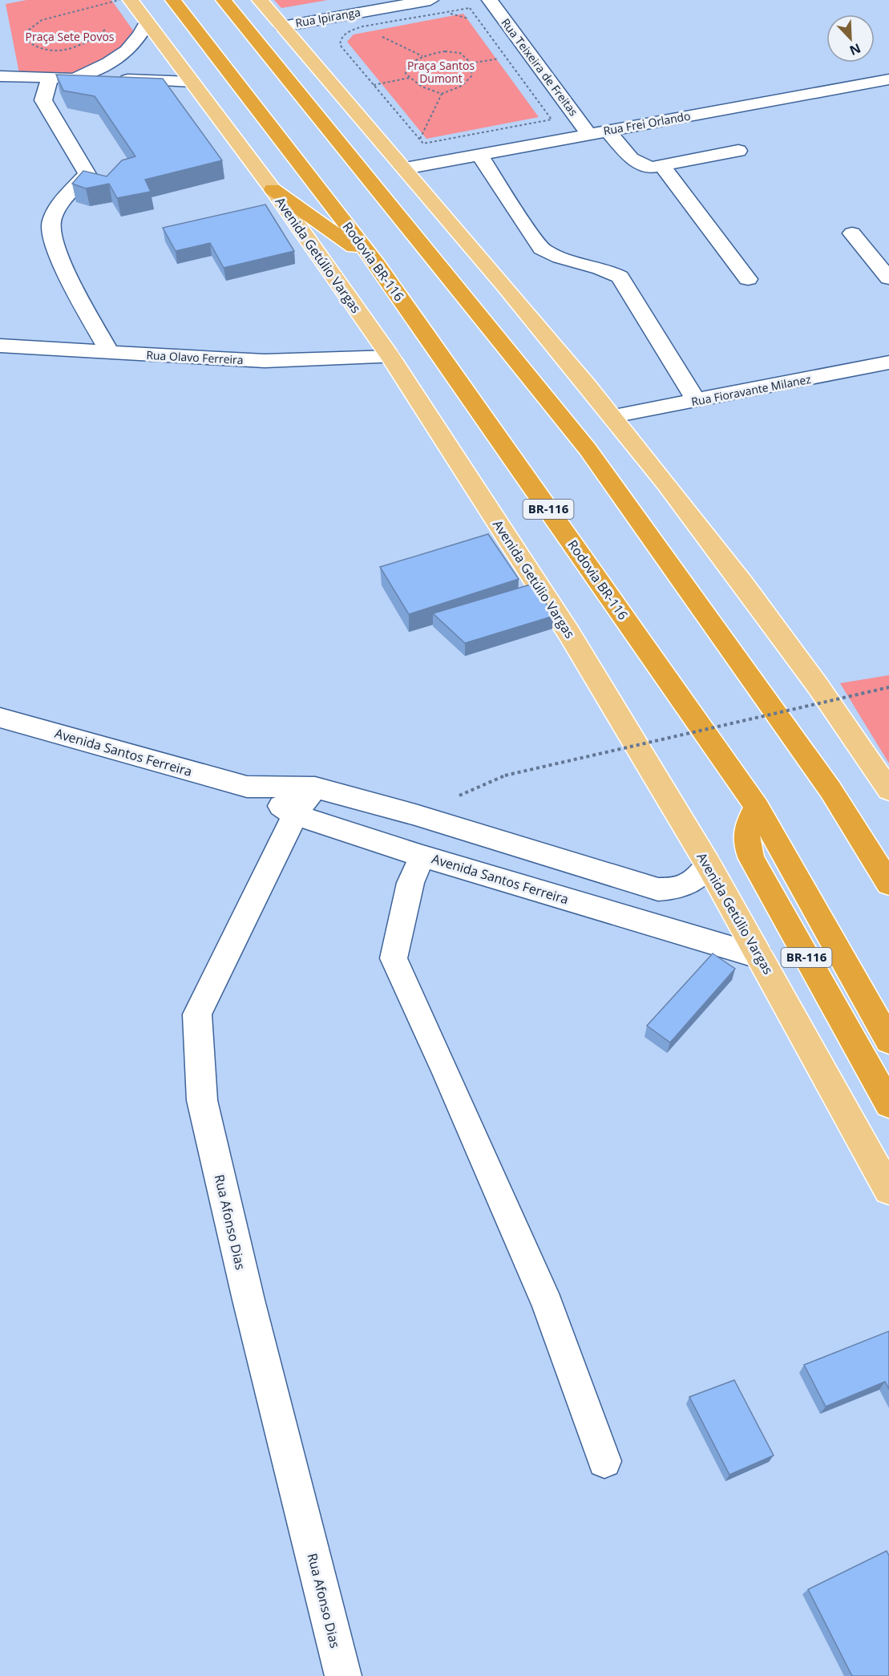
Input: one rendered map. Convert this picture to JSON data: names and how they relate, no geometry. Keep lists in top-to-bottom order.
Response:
{
  "streets": {
    "highway": ["Rodovia BR-116", "BR-116"],
    "main road": ["Avenida Getúlio Vargas"],
    "street": [
      "Rua Ipiranga",
      "Rua Teixeira de Freitas",
      "Rua Frei Orlando",
      "Rua Olavo Ferreira",
      "Rua Fioravante Milanez",
      "Avenida Santos Ferreira",
      "Rua Afonso Dias"
    ]
  },
  "crossings": [
    ["Rua Teixeira de Freitas", "Rua Frei Orlando"],
    ["Avenida Getúlio Vargas", "Rua Olavo Ferreira"],
    ["Avenida Getúlio Vargas", "Avenida Santos Ferreira"],
    ["Rodovia BR-116", "BR-116"],
    ["Avenida Santos Ferreira", "Rua Afonso Dias"]
  ],
  "parks": ["Praça Sete Povos", "Praça Santos Dumont"],
  "north": "bottom right"
}
